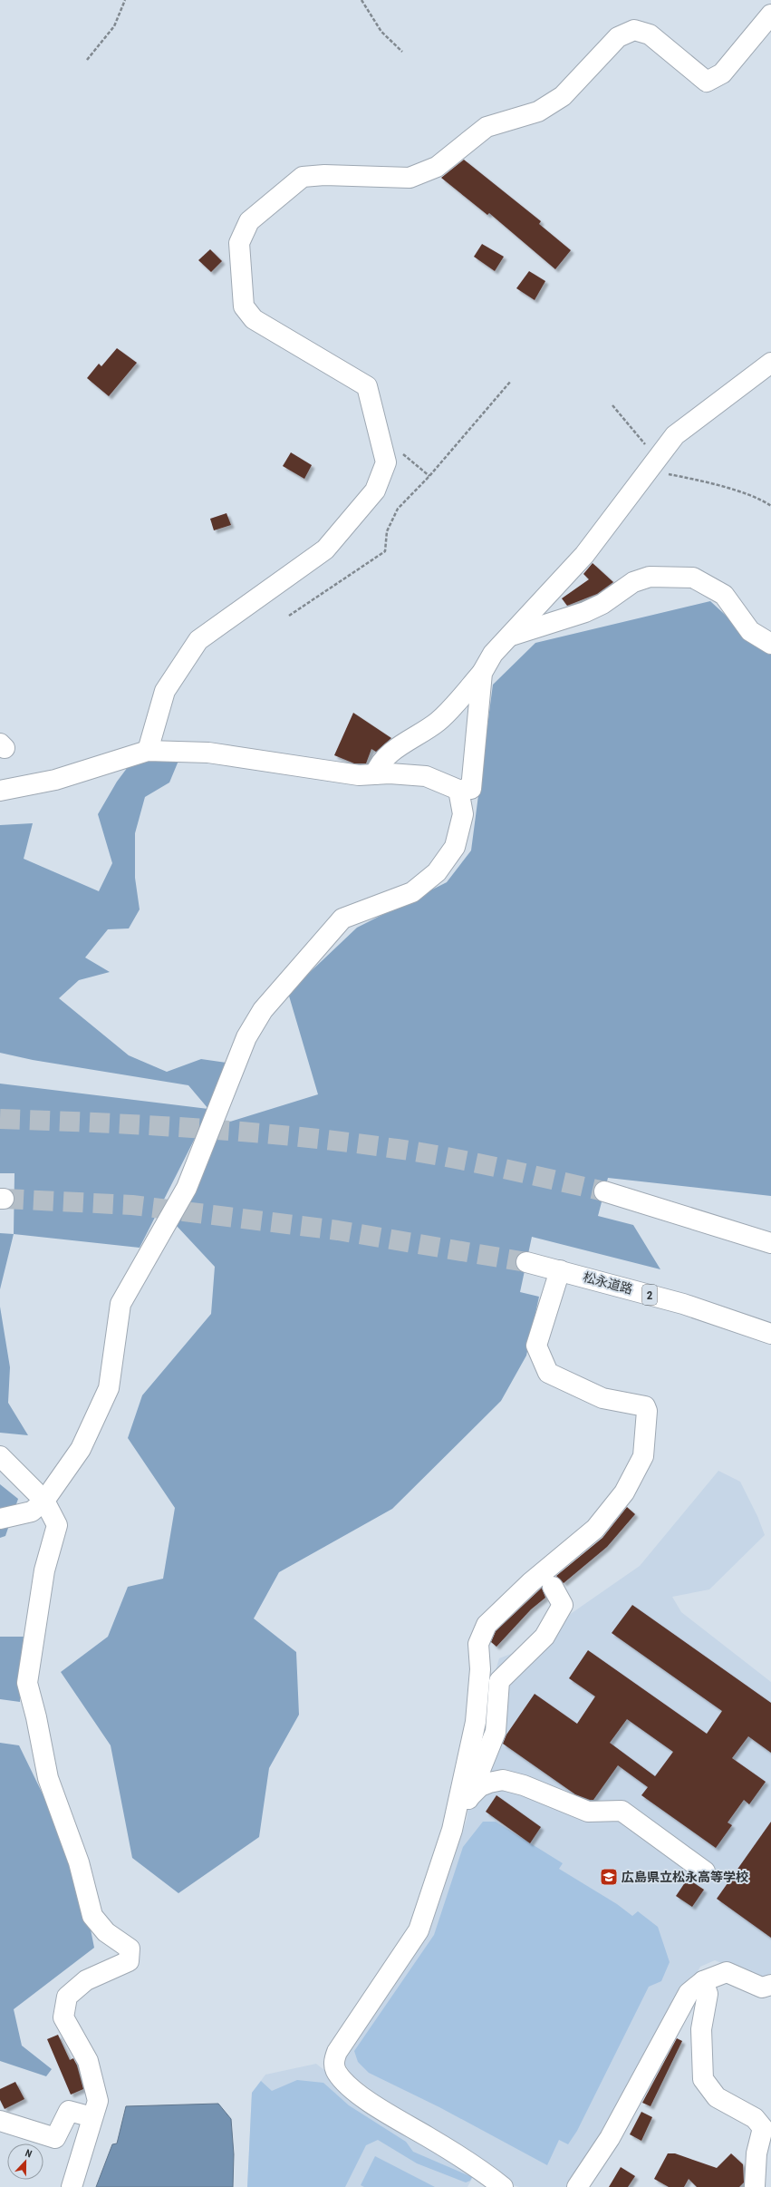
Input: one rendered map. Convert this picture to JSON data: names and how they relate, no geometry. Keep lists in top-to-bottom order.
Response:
{
  "streets": {
    "main road": ["松永道路", "2"]
  },
  "places": {
    "school or university": ["広島県立松永高等学校"]
  },
  "north": "top"
}
